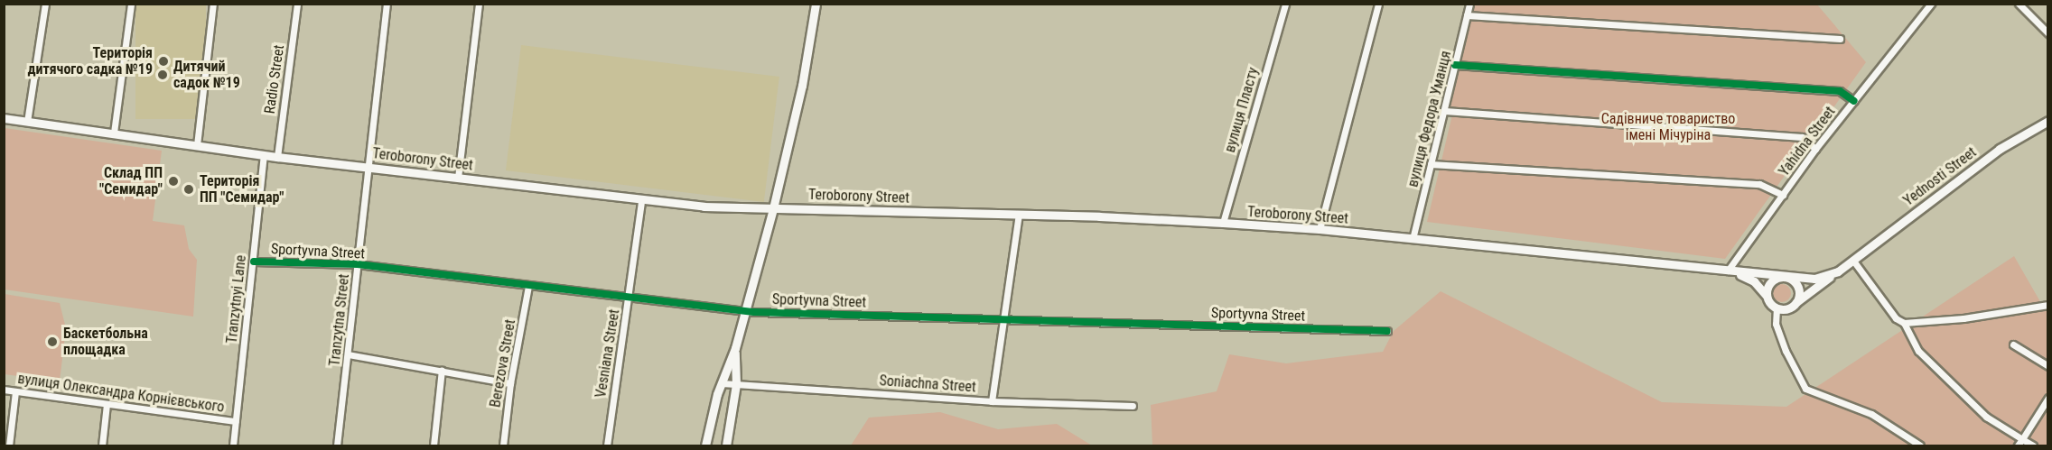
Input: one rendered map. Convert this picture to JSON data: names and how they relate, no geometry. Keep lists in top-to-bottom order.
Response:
{
  "streets": {
    "main road": ["Teroborony Street", "Yednosti Street"],
    "street": [
      "Radio Street",
      "вулиця Пласту",
      "вулиця Федора Уманця",
      "Yahidna Street",
      "Sportyvna Street",
      "Tranzytnyi Lane",
      "Tranzytna Street",
      "Vesniana Street",
      "Berezova Street",
      "Soniachna Street",
      "вулиця Олександра Корнієвського"
    ]
  },
  "crossings": [
    ["Radio Street", "Teroborony Street"],
    ["вулиця Пласту", "Teroborony Street"],
    ["вулиця Федора Уманця", "Teroborony Street"],
    ["Yahidna Street", "Yednosti Street"],
    ["Teroborony Street", "Yednosti Street"],
    ["Teroborony Street", "Tranzytnyi Lane"],
    ["Teroborony Street", "Tranzytna Street"],
    ["Teroborony Street", "Vesniana Street"],
    ["Sportyvna Street", "Tranzytnyi Lane"],
    ["Sportyvna Street", "Tranzytna Street"],
    ["Sportyvna Street", "Vesniana Street"],
    ["Sportyvna Street", "Berezova Street"],
    ["Tranzytnyi Lane", "вулиця Олександра Корнієвського"]
  ],
  "parks": ["Садівниче товариство імені Мічуріна"],
  "places": [
    "Територія дитячого садка №19",
    "Дитячий садок №19",
    "Склад ПП \"Семидар\"",
    "Територія ПП \"Семидар\"",
    "Баскетбольна площадка"
  ]
}
